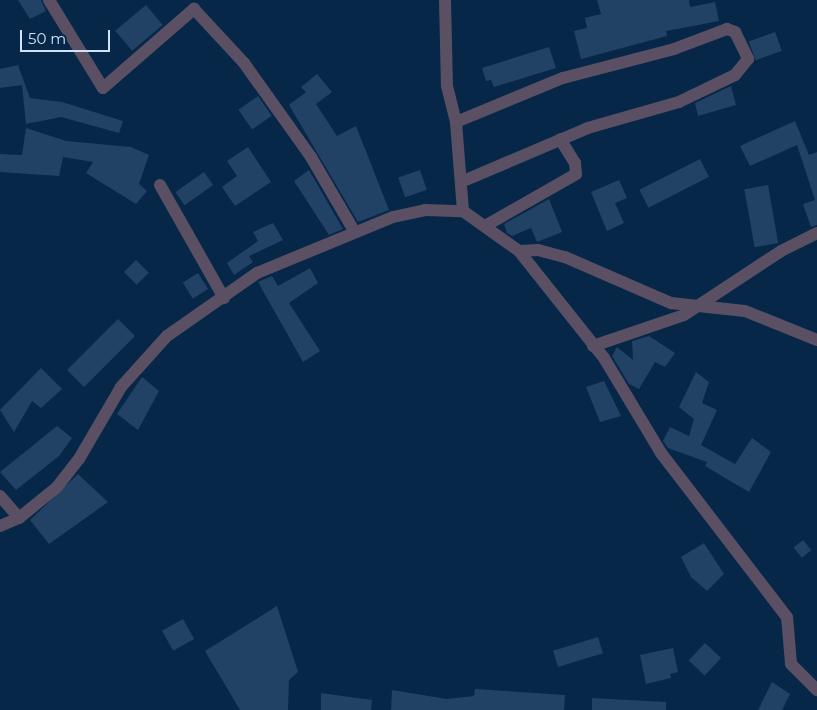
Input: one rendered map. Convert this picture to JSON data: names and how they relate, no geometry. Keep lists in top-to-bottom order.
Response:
{
  "scale_bar": "50 m"
}
